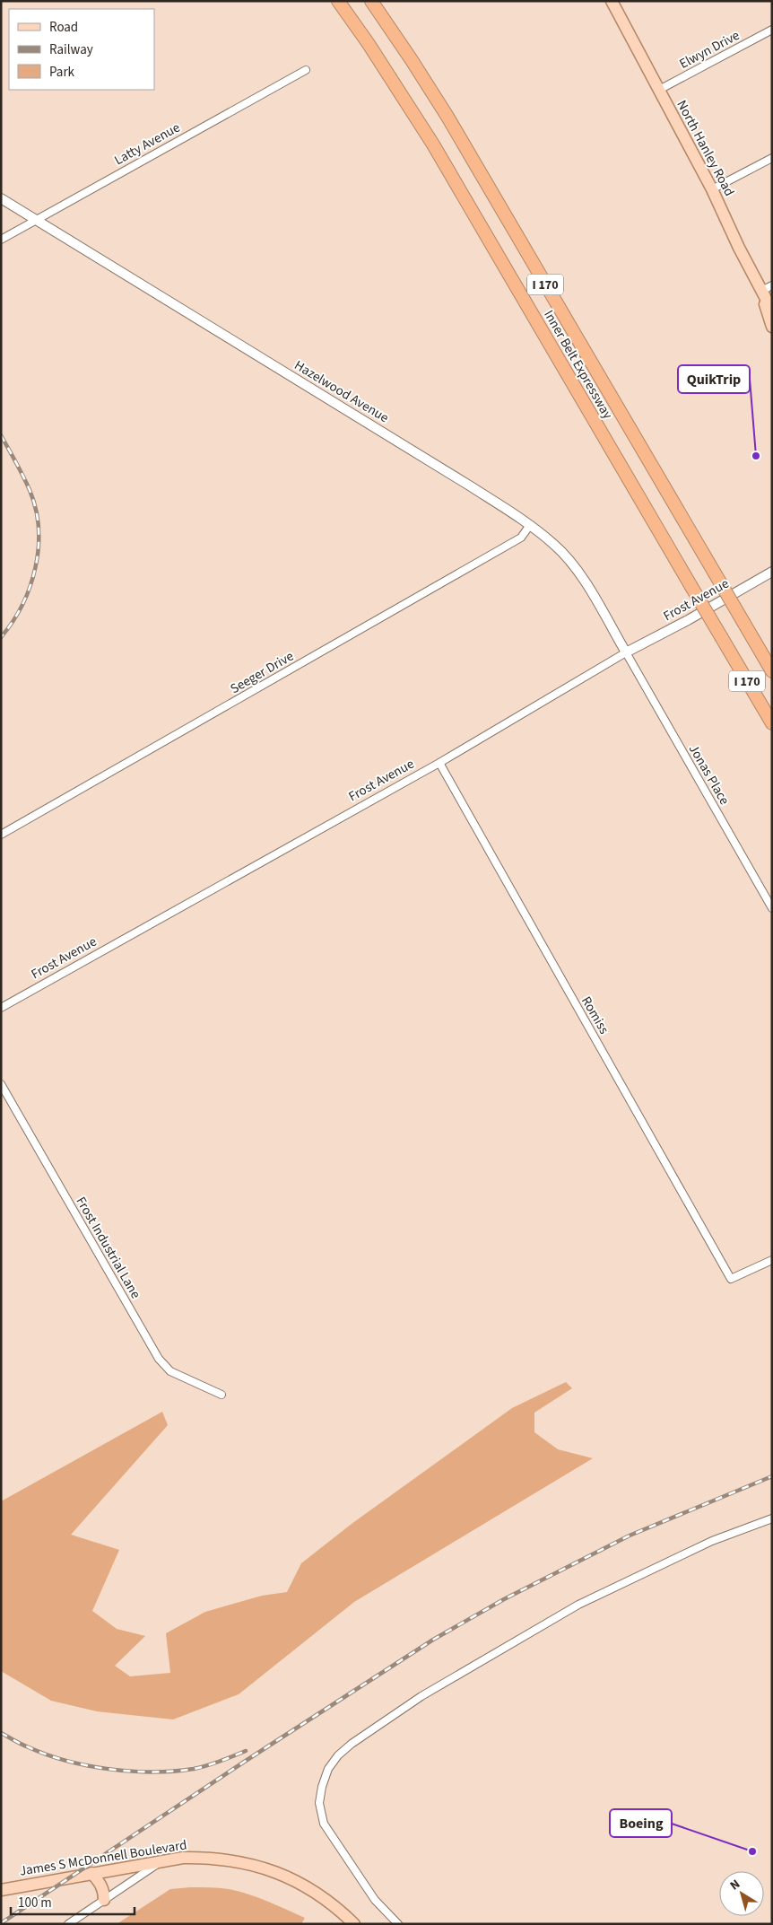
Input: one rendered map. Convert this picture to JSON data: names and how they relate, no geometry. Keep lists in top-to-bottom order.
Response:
{
  "streets": {
    "highway": ["I 170", "Inner Belt Expressway"],
    "main road": ["North Hanley Road", "James S McDonnell Boulevard"],
    "street": [
      "Elwyn Drive",
      "Latty Avenue",
      "Hazelwood Avenue",
      "Frost Avenue",
      "Seeger Drive",
      "Jonas Place",
      "Romiss",
      "Frost Industrial Lane"
    ]
  },
  "crossings": [
    ["Elwyn Drive", "North Hanley Road"],
    ["Latty Avenue", "Hazelwood Avenue"],
    ["Hazelwood Avenue", "Frost Avenue"],
    ["Hazelwood Avenue", "Seeger Drive"],
    ["Hazelwood Avenue", "Jonas Place"],
    ["Frost Avenue", "Jonas Place"],
    ["Frost Avenue", "Romiss"]
  ],
  "places": ["QuikTrip", "Boeing"],
  "legend": ["Road", "Railway", "Park"],
  "scale_bar": "100 m",
  "north": "top left"
}
